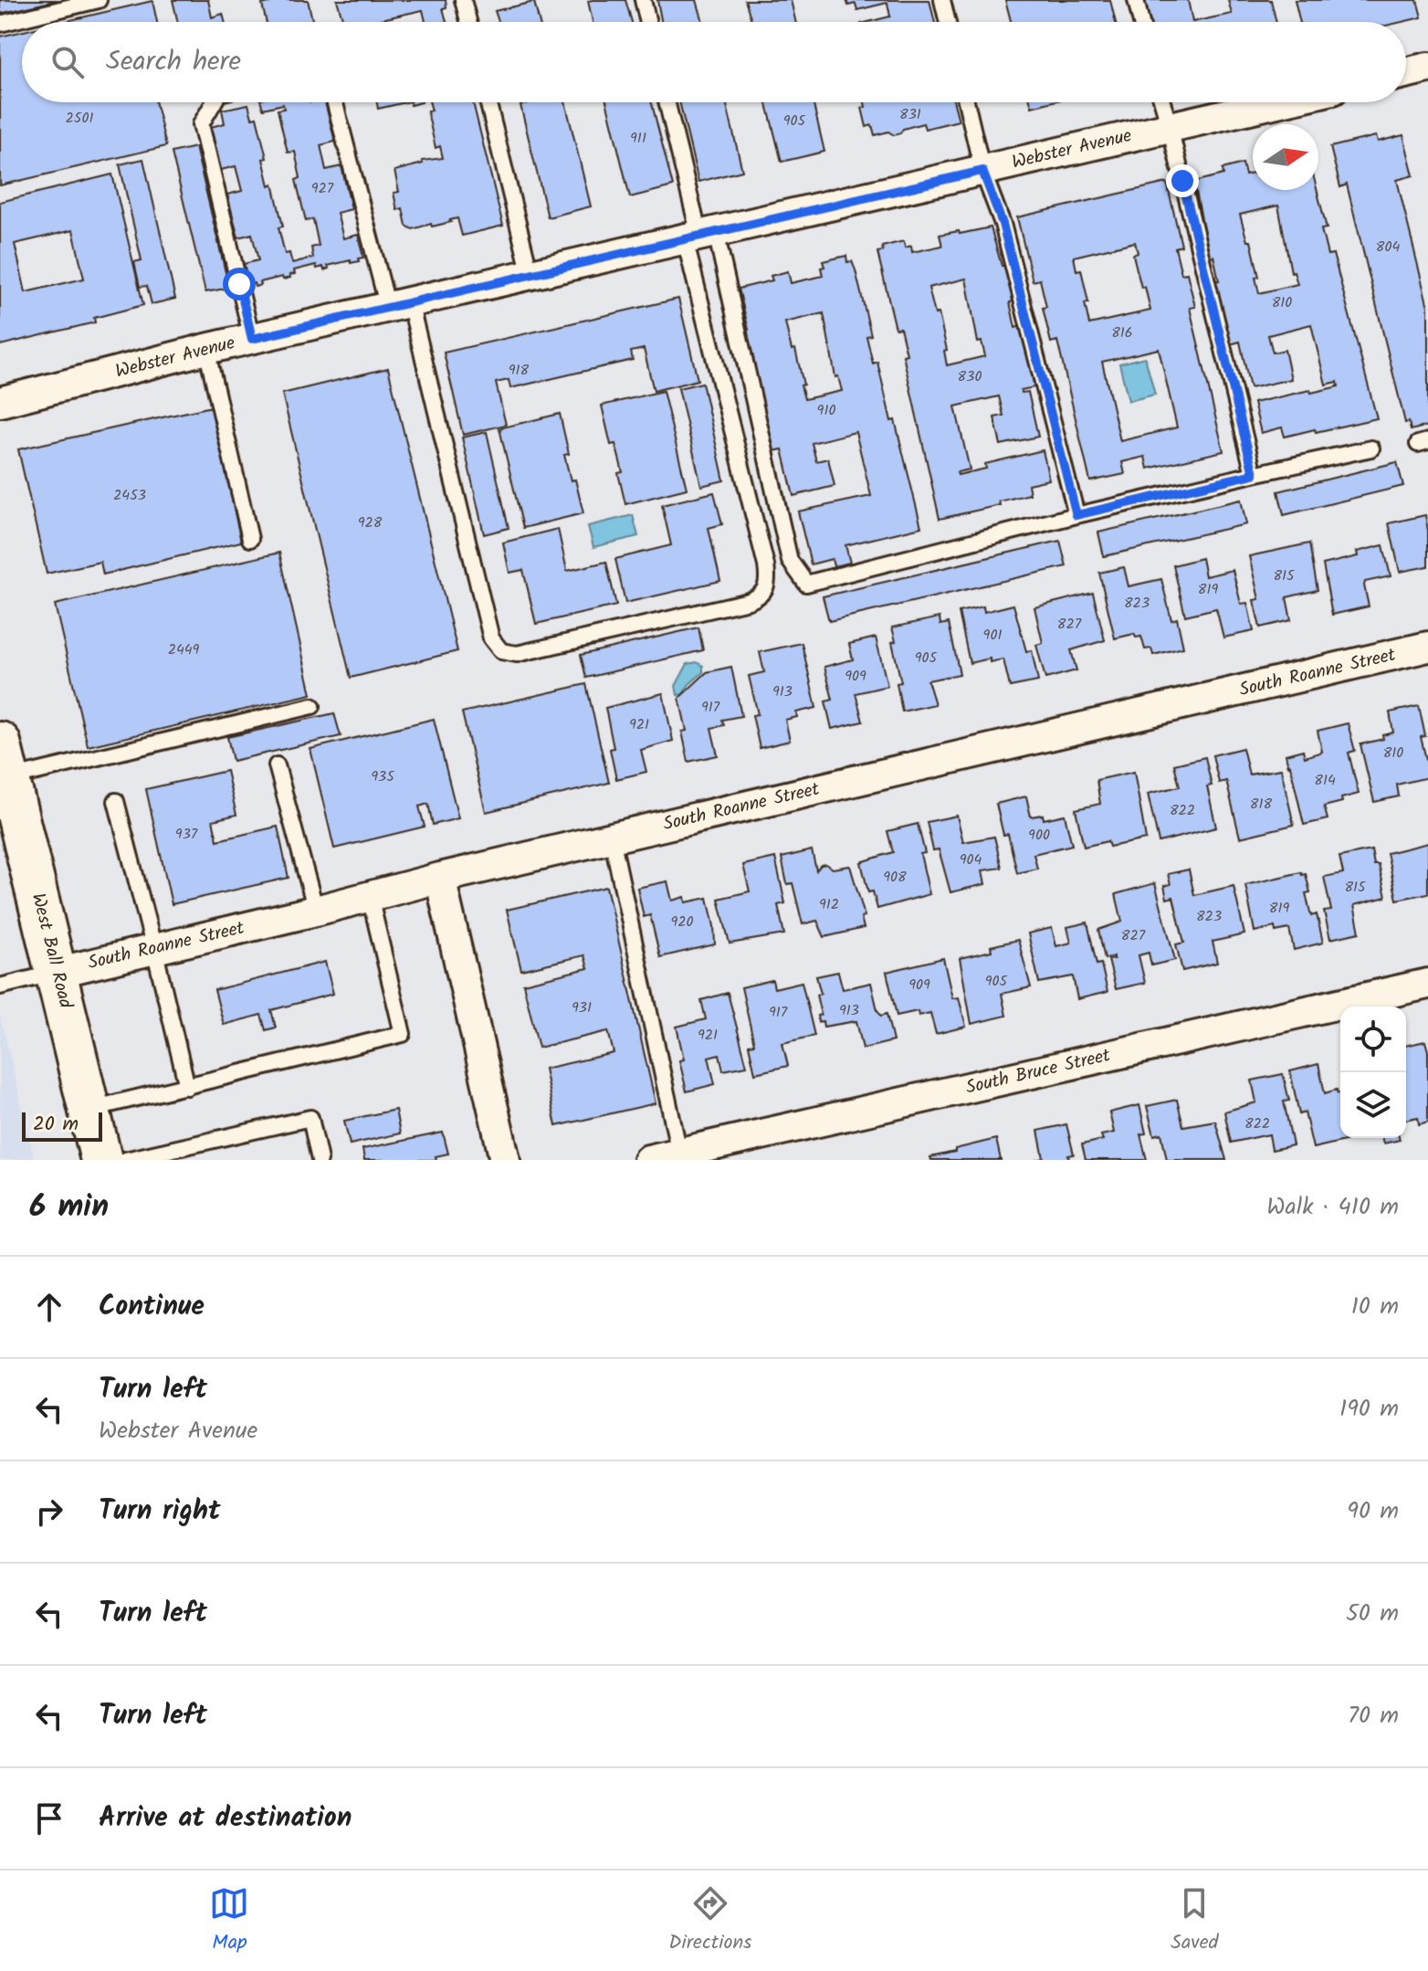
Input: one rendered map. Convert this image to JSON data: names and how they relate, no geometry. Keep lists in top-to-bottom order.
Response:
{
  "streets": {
    "main road": ["West Ball Road"],
    "street": ["Webster Avenue", "South Roanne Street", "South Bruce Street"]
  },
  "crossings": [
    ["South Roanne Street", "West Ball Road"]
  ],
  "house_numbers": [
    "831",
    "2501",
    "905",
    "911",
    "927",
    "804",
    "810",
    "816",
    "918",
    "830",
    "910",
    "2453",
    "928",
    "815",
    "819",
    "823",
    "827",
    "901",
    "2449",
    "905",
    "909",
    "913",
    "917",
    "921",
    "810",
    "935",
    "814",
    "818",
    "822",
    "937",
    "900",
    "904",
    "908",
    "815",
    "912",
    "819",
    "823",
    "920",
    "827",
    "905",
    "909",
    "931",
    "913",
    "917",
    "921",
    "822"
  ],
  "scale_bar": "20 m",
  "north": "right",
  "page": {
    "search": "Search here",
    "scale": "20 m",
    "heading": ["6 min", "Walk · 410 m"],
    "list": [
      ["Continue", "10 m"],
      ["Turn left", "Webster Avenue", "190 m"],
      ["Turn right", "90 m"],
      ["Turn left", "50 m"],
      ["Turn left", "70 m"],
      "Arrive at destination"
    ],
    "nav": ["Map", "Directions", "Saved"]
  }
}
